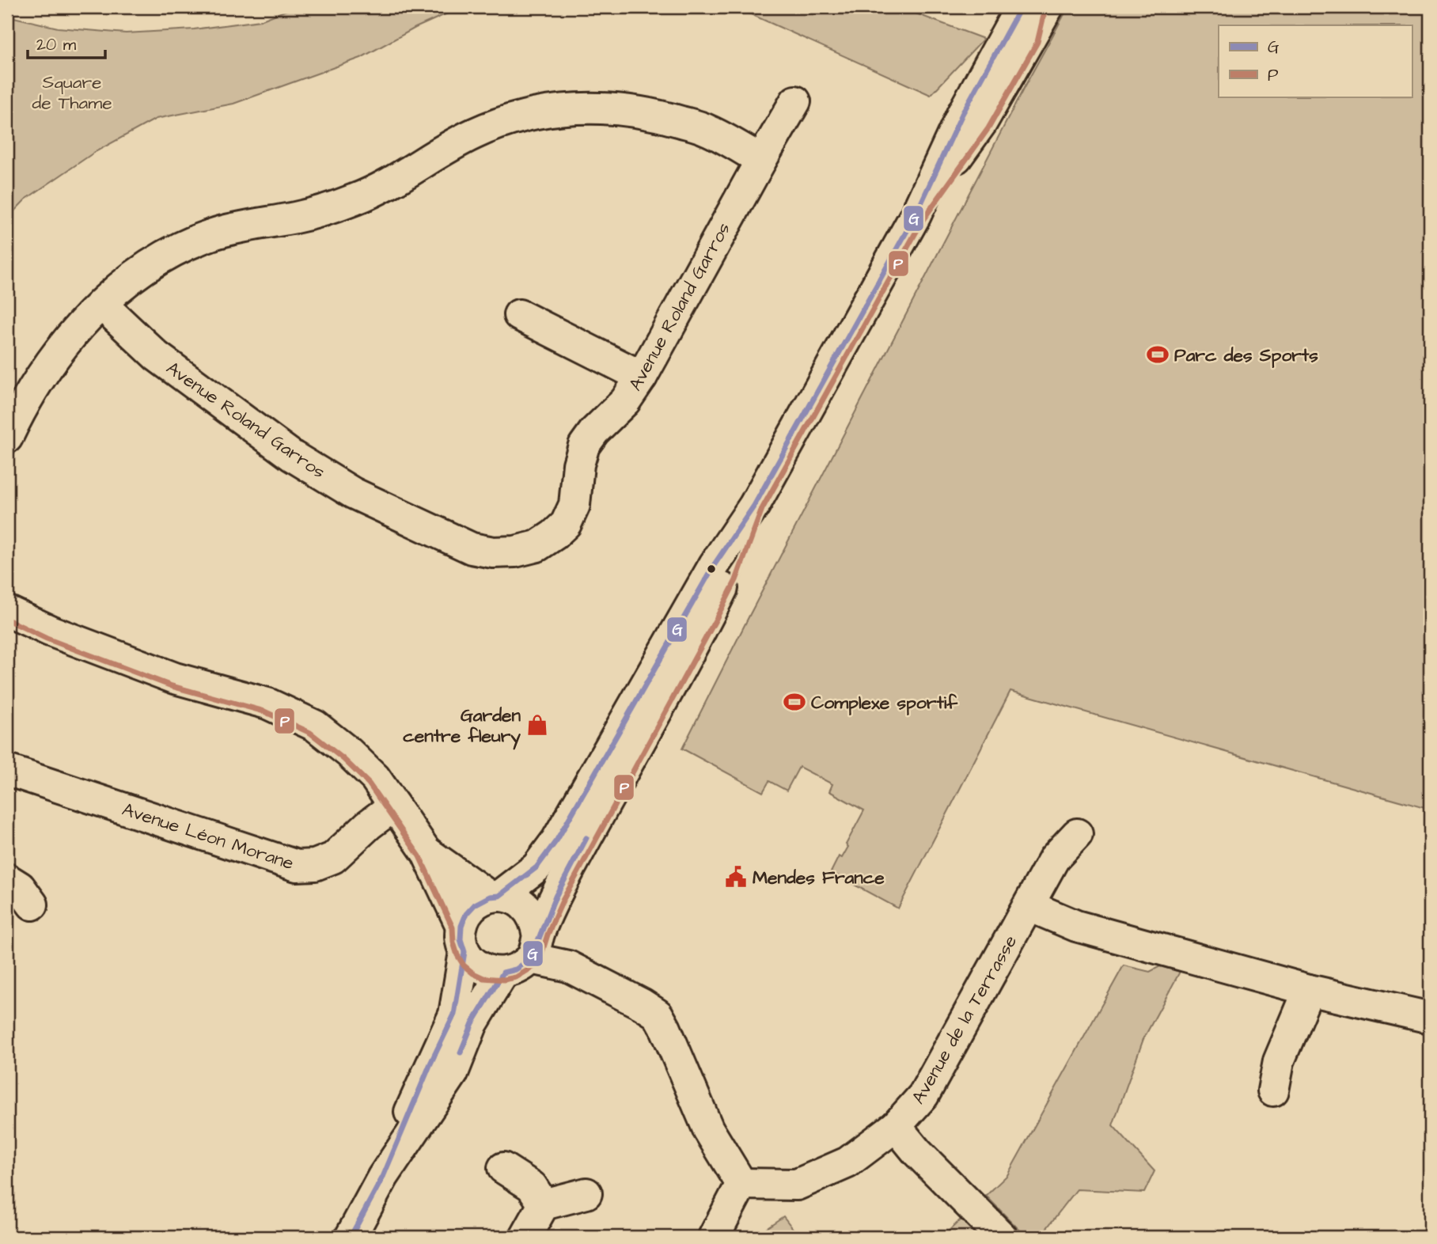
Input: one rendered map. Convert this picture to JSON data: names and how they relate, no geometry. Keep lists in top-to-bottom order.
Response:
{
  "streets": {
    "street": ["Avenue Roland Garros", "Avenue Léon Morane", "Avenue de la Terrasse"]
  },
  "parks": ["Square de Thame"],
  "places": {
    "sports": ["Parc des Sports", "Complexe sportif"],
    "shop": ["Garden centre fleury"],
    "public building": ["Mendes France"]
  },
  "lines": ["transit line G", "transit line P"],
  "legend": ["G", "P"],
  "scale_bar": "20 m"
}
